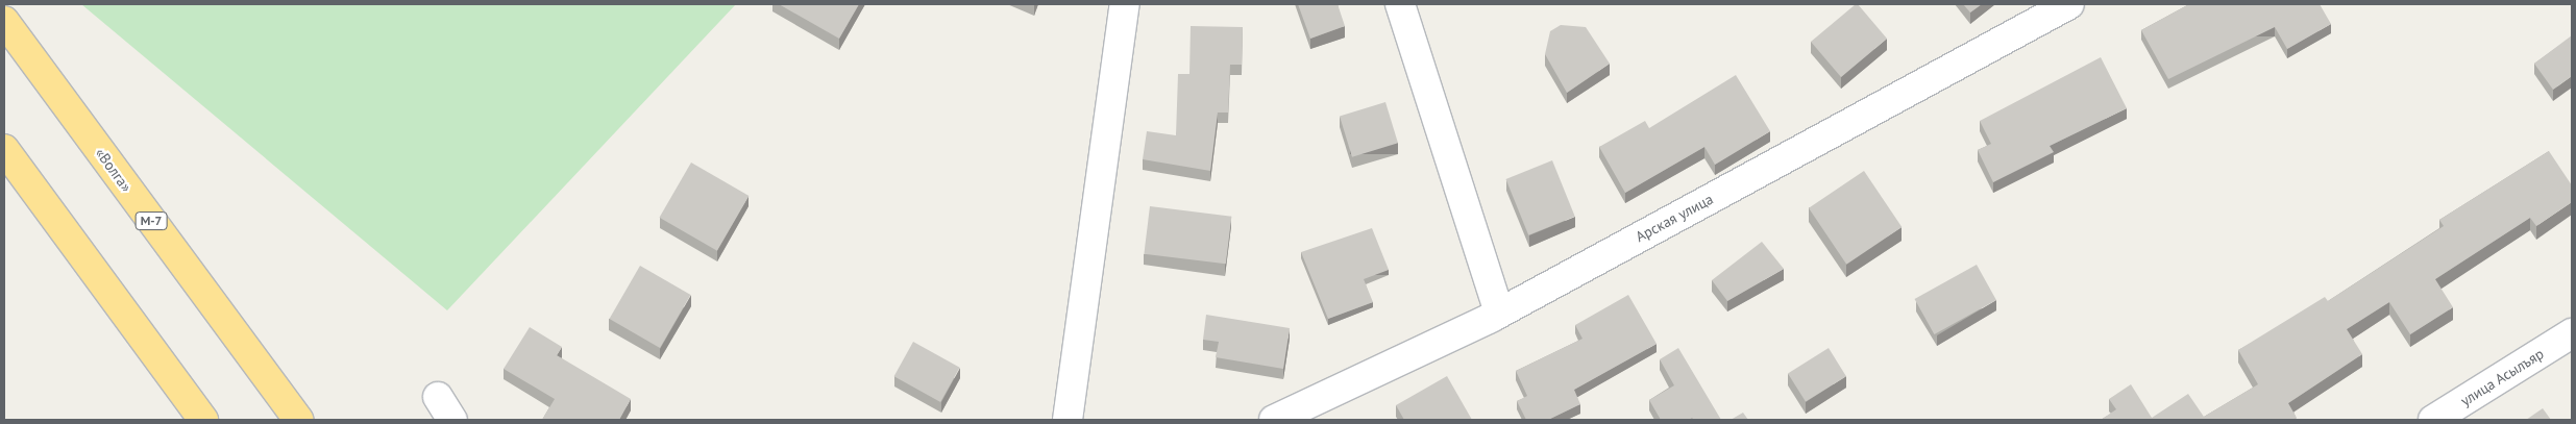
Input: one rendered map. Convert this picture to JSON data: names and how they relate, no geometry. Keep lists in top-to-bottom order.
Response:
{
  "streets": {
    "highway": ["«Волга»", "М-7"],
    "street": ["Арская улица", "улица Асылъяр"]
  }
}
